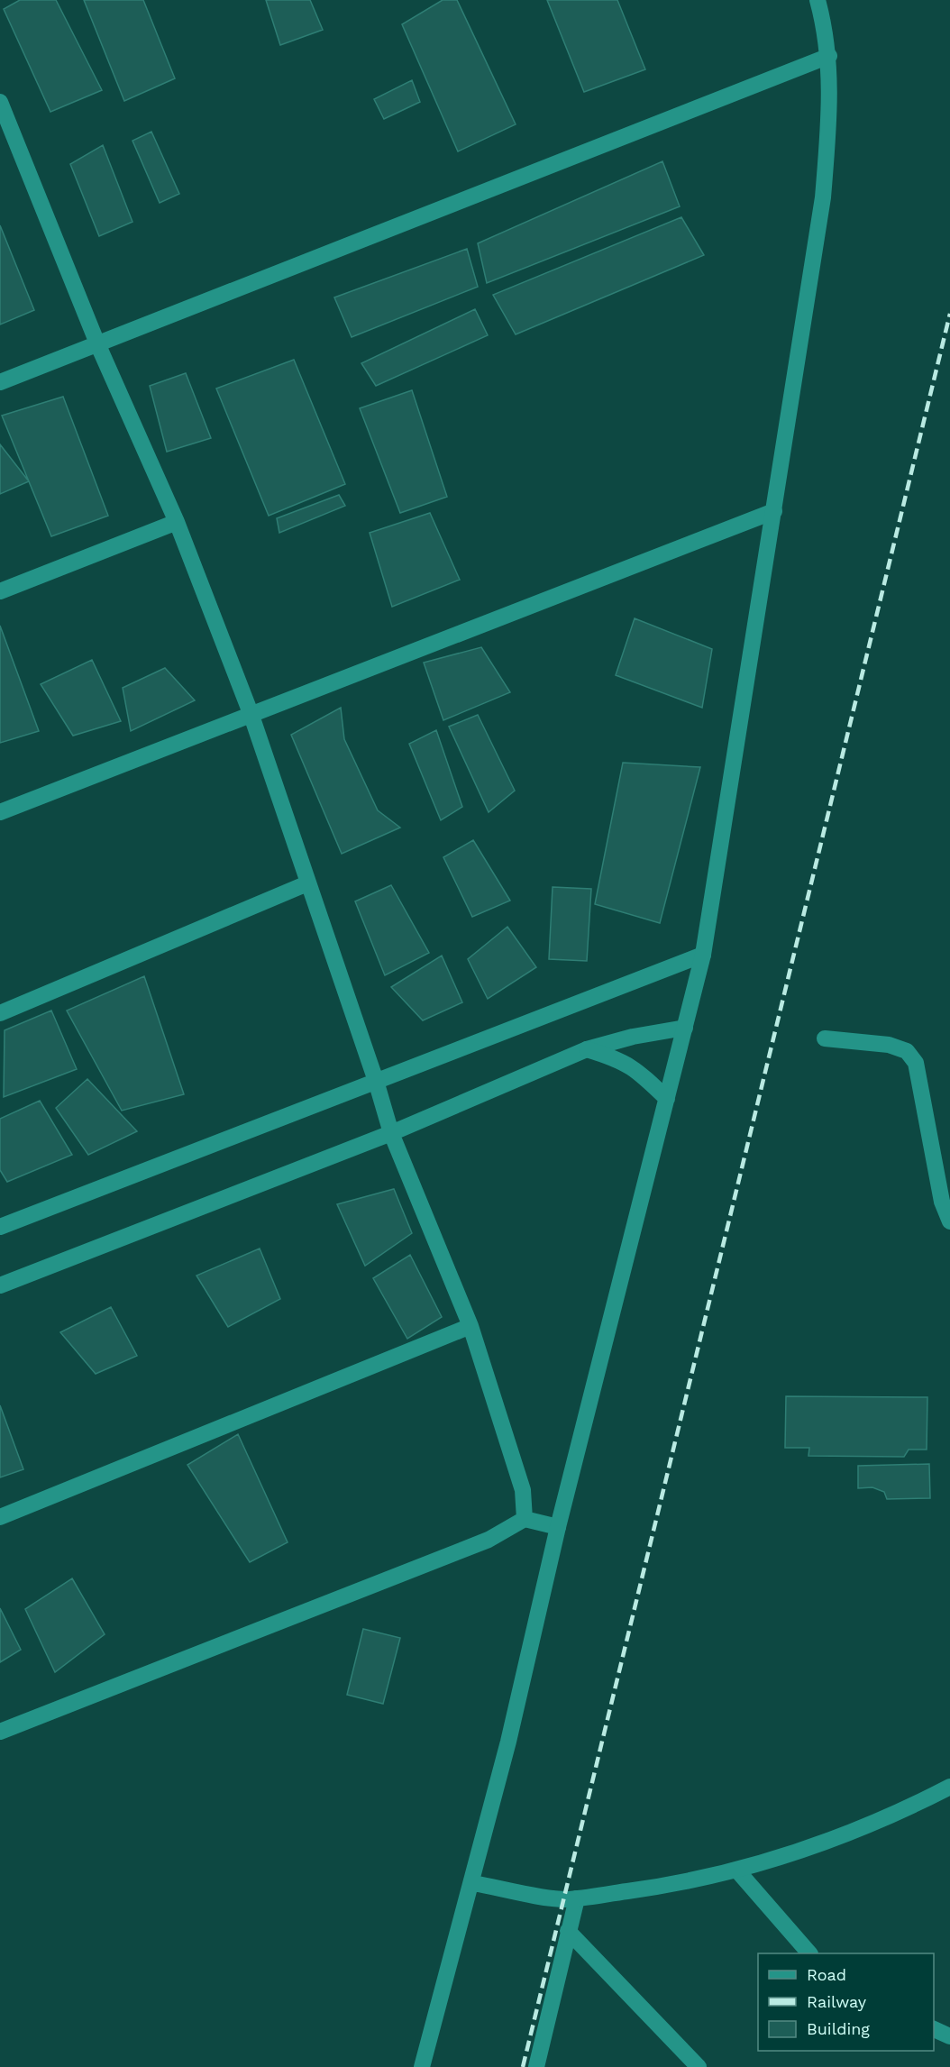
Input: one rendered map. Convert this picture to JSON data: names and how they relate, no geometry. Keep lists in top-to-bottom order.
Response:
{
  "legend": ["Road", "Railway", "Building"]
}
